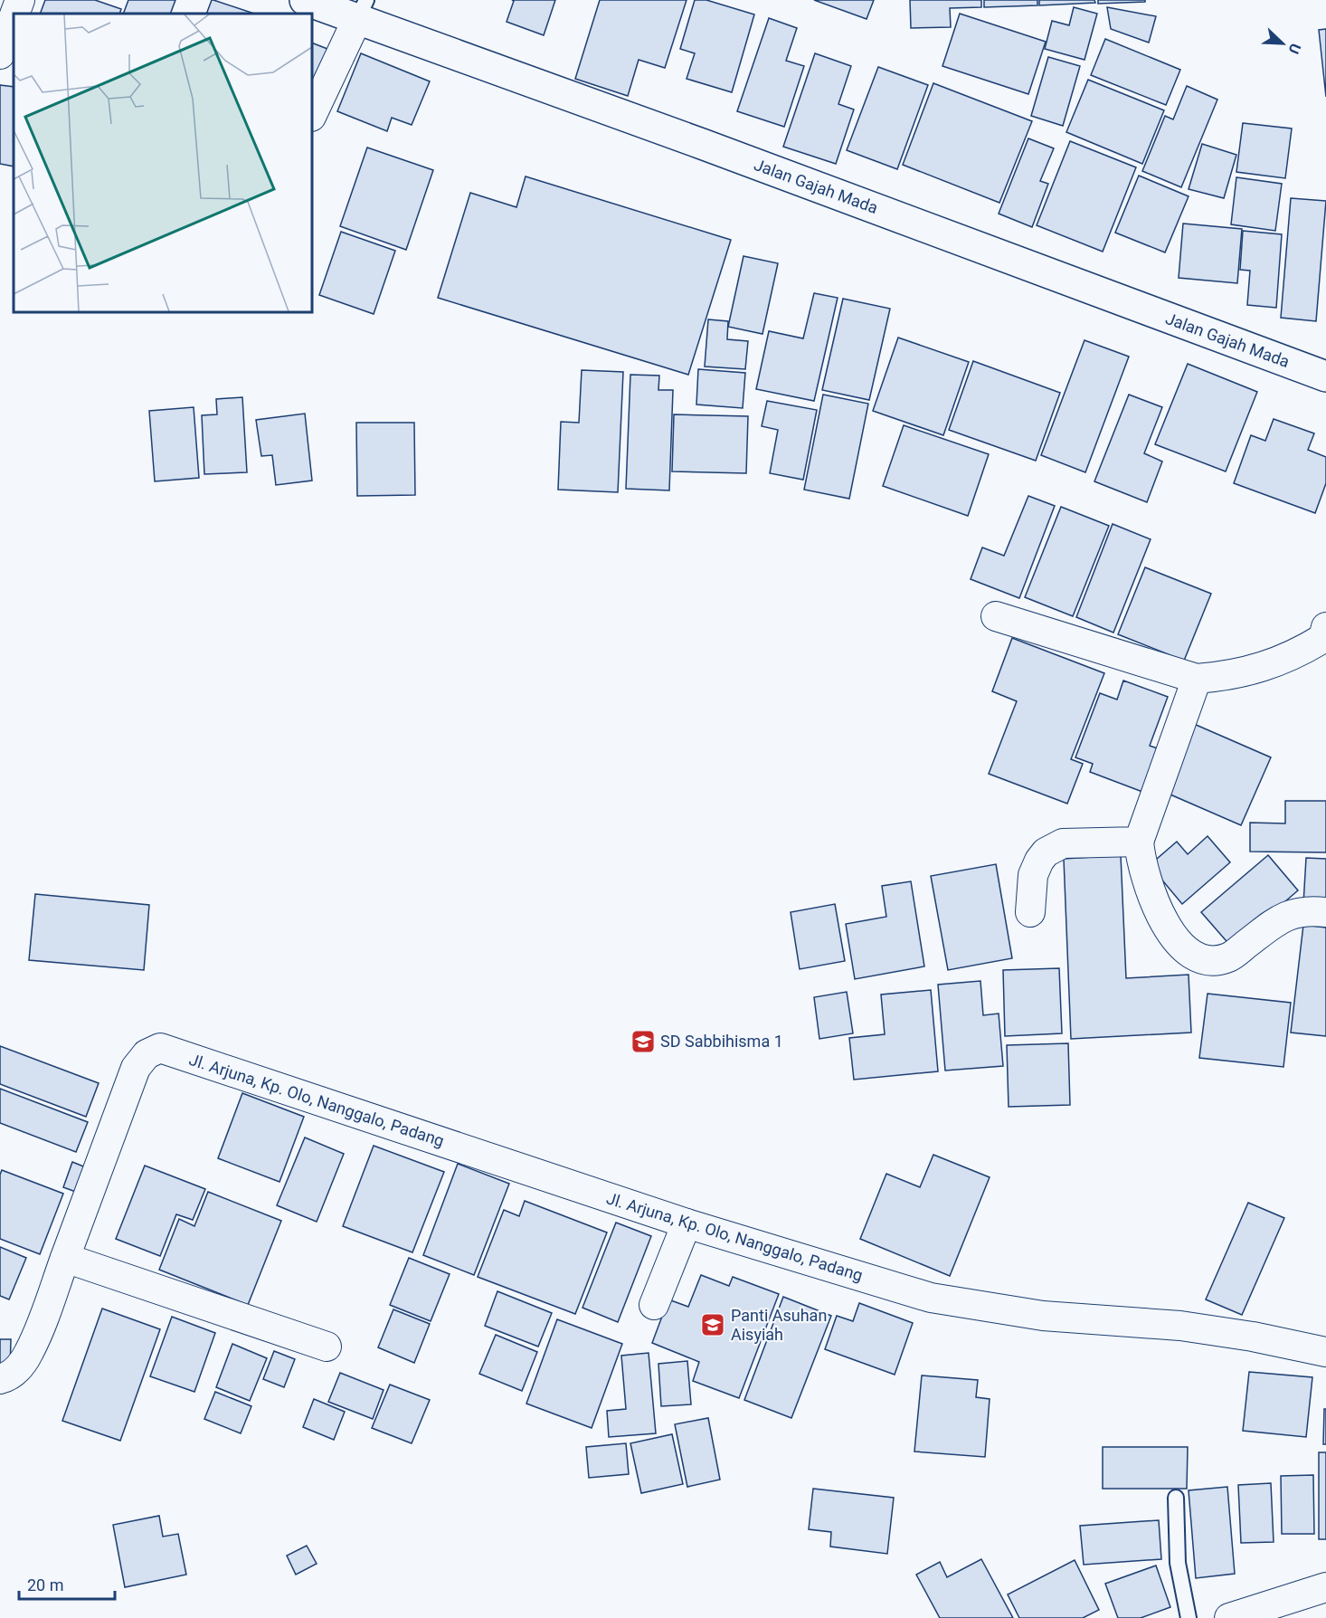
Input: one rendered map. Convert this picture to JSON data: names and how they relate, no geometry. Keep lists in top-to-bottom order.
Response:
{
  "streets": {
    "main road": ["Jalan Gajah Mada"],
    "street": ["Jl. Arjuna, Kp. Olo, Nanggalo, Padang"]
  },
  "places": {
    "school or university": ["SD Sabbihisma 1", "Panti Asuhan Aisyiah"]
  },
  "scale_bar": "20 m",
  "north": "bottom right"
}
